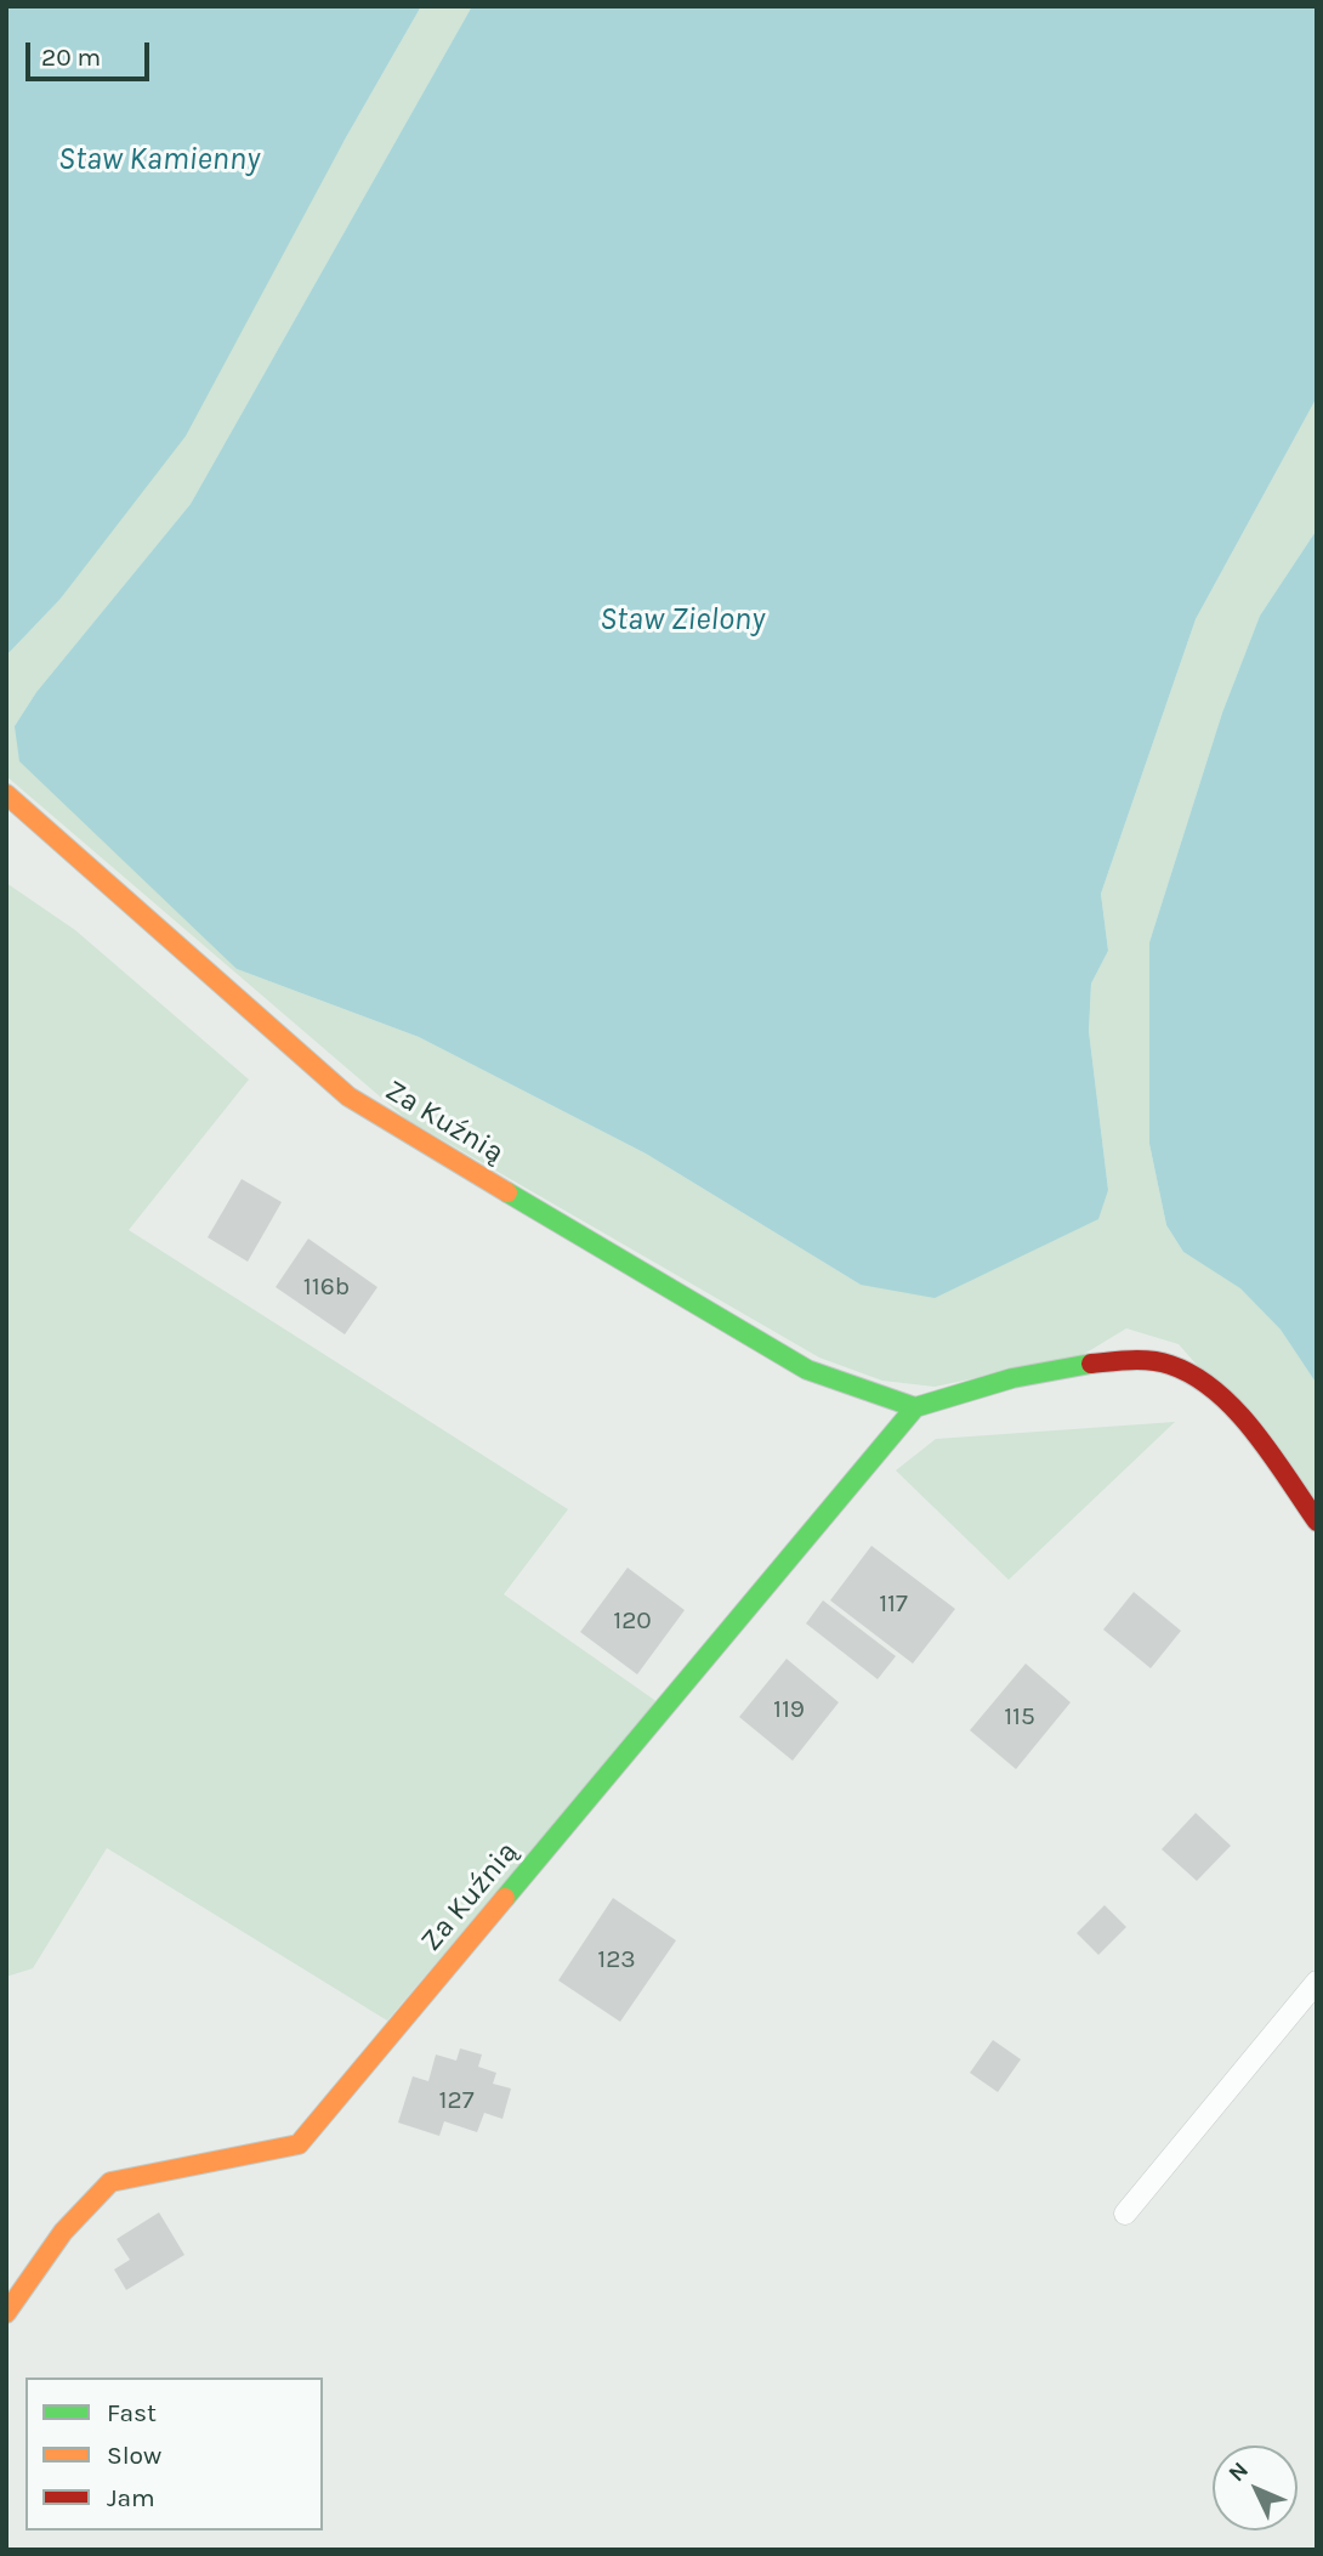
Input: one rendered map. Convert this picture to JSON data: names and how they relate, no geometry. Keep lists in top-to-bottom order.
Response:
{
  "streets": {
    "street": ["Za Kuźnią"]
  },
  "water": ["Staw Kamienny", "Staw Zielony"],
  "house_numbers": [
    "116b",
    "117",
    "120",
    "119",
    "115",
    "123",
    "127"
  ],
  "legend": ["Fast", "Slow", "Jam"],
  "scale_bar": "20 m",
  "north": "top left"
}
